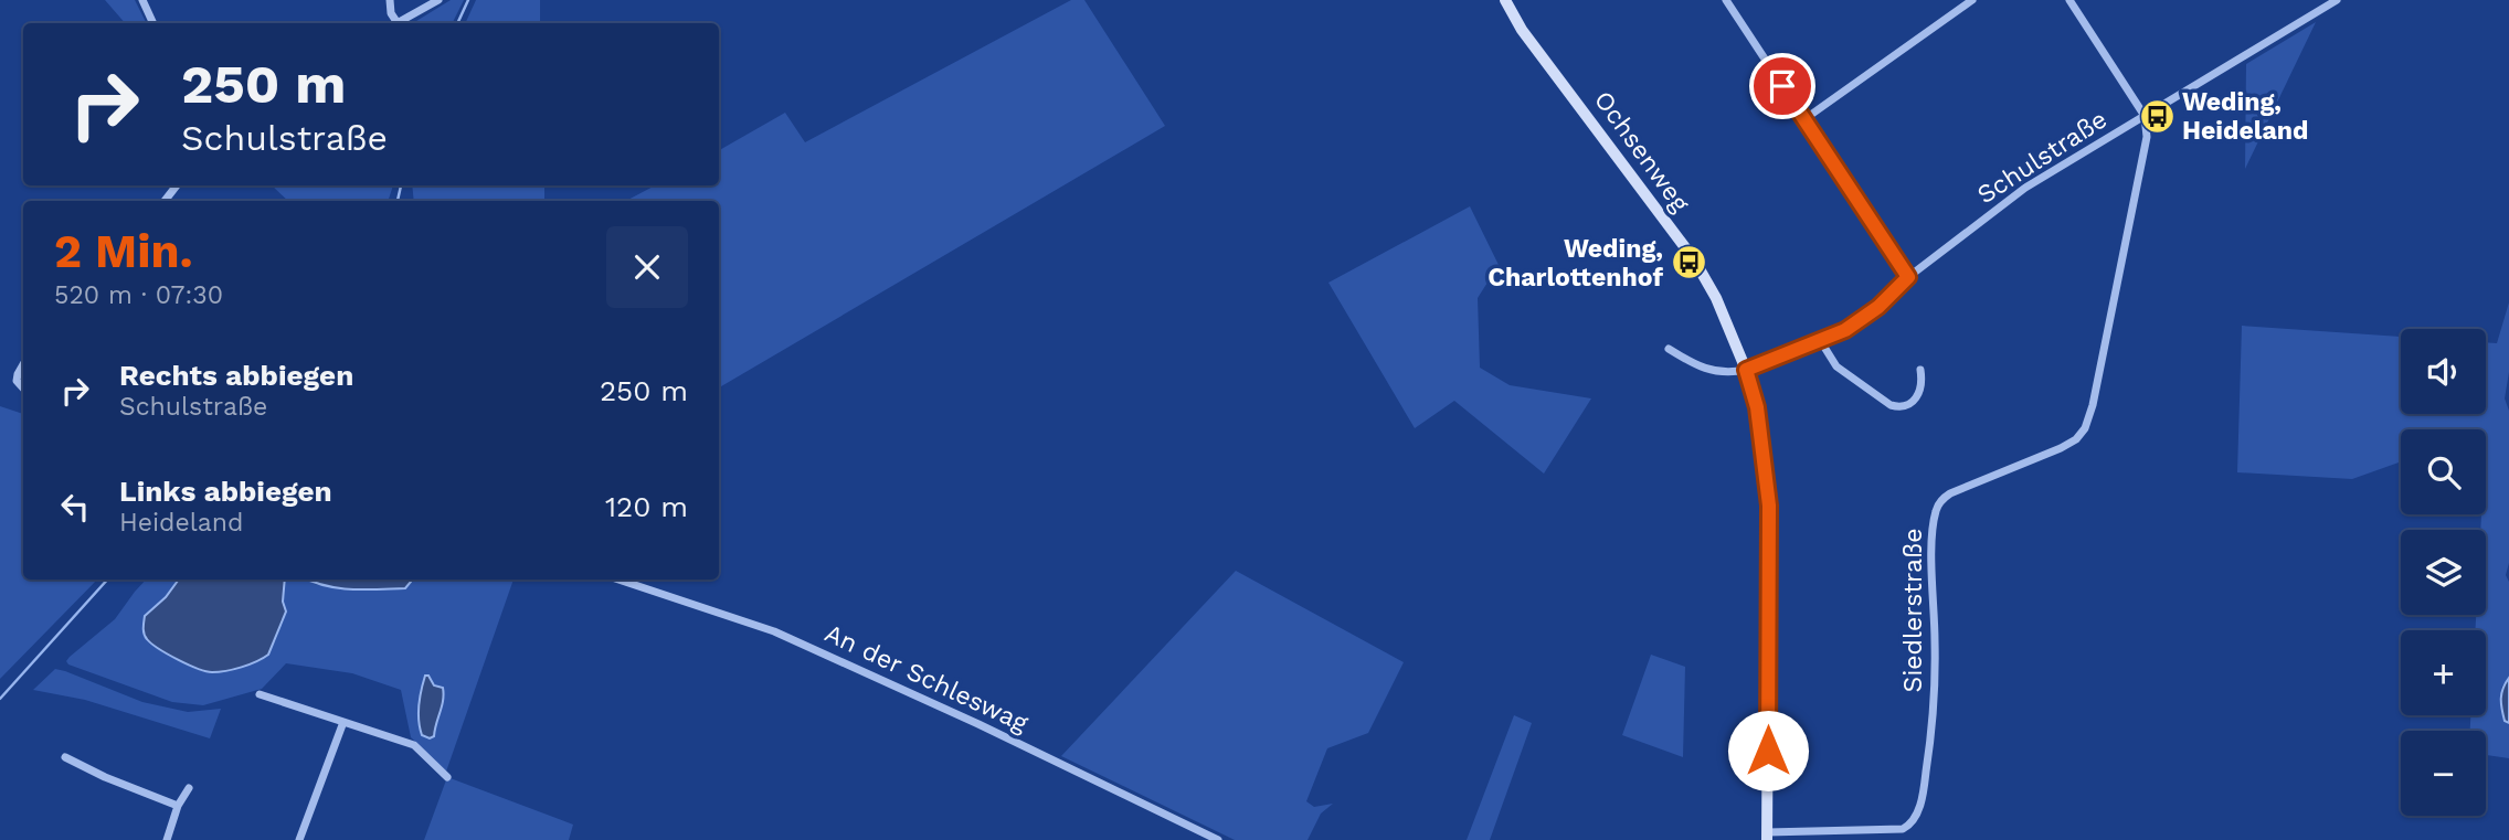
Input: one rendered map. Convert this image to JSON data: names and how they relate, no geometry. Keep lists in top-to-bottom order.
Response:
{
  "streets": {
    "main road": ["Ochsenweg"],
    "street": ["Schulstraße", "Siedlerstraße", "An der Schleswag"]
  },
  "crossings": [
    ["Ochsenweg", "Schulstraße"],
    ["Ochsenweg", "Siedlerstraße"],
    ["Schulstraße", "Siedlerstraße"]
  ],
  "places": {
    "bus stop": ["Weding, Heideland", "Weding, Charlottenhof"]
  },
  "page": {
    "turn": ["250 m", "Schulstraße"],
    "heading": ["2 Min.", "520 m · 07:30"],
    "map_buttons": ["+", "−"],
    "list": [
      {
        "name": "Rechts abbiegen",
        "note": "Schulstraße",
        "value": "250 m"
      },
      {
        "name": "Links abbiegen",
        "note": "Heideland",
        "value": "120 m"
      }
    ]
  }
}
